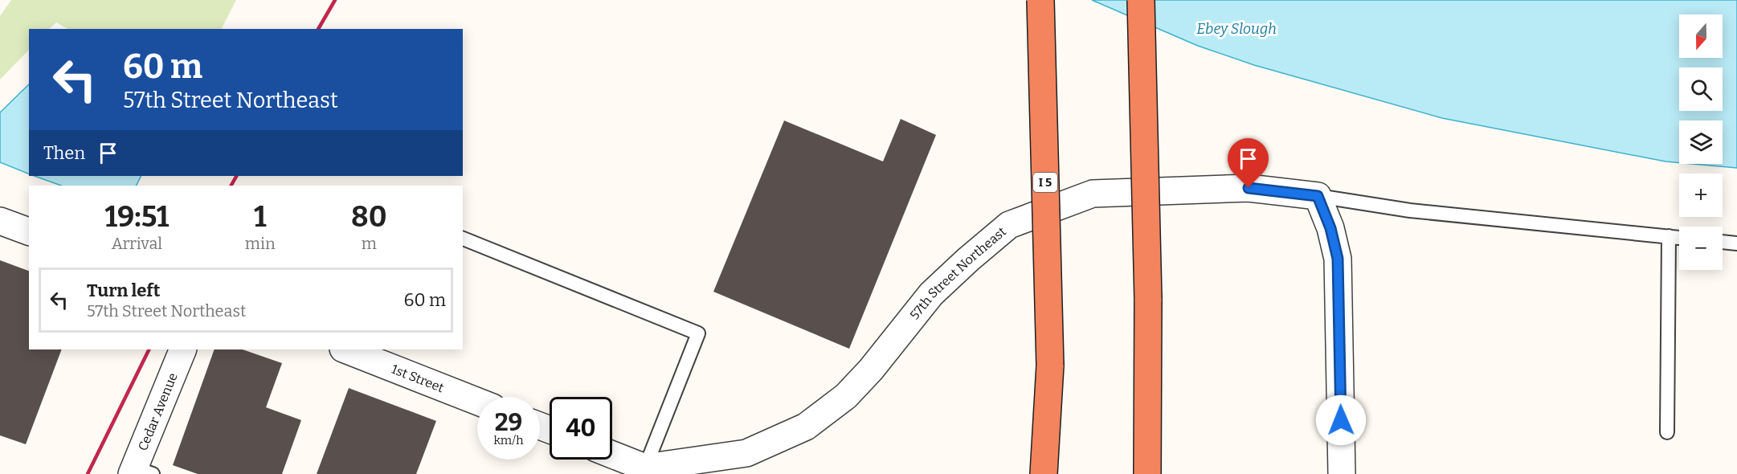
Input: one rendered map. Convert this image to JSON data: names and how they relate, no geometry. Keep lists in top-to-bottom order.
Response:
{
  "streets": {
    "highway": ["I 5"],
    "street": ["57th Street Northeast", "1st Street", "Cedar Avenue"]
  },
  "water": ["Ebey Slough"],
  "north": "bottom",
  "page": {
    "map_buttons": ["+", "−"],
    "turn": ["60 m", "57th Street Northeast"],
    "then": "Then",
    "eta": [
      "19:51",
      "Arrival",
      "1",
      "min",
      "80",
      "m"
    ],
    "list": [
      {
        "name": "Turn left",
        "note": "57th Street Northeast",
        "value": "60 m"
      }
    ],
    "speed": "29 km/h",
    "limit": "40"
  }
}
